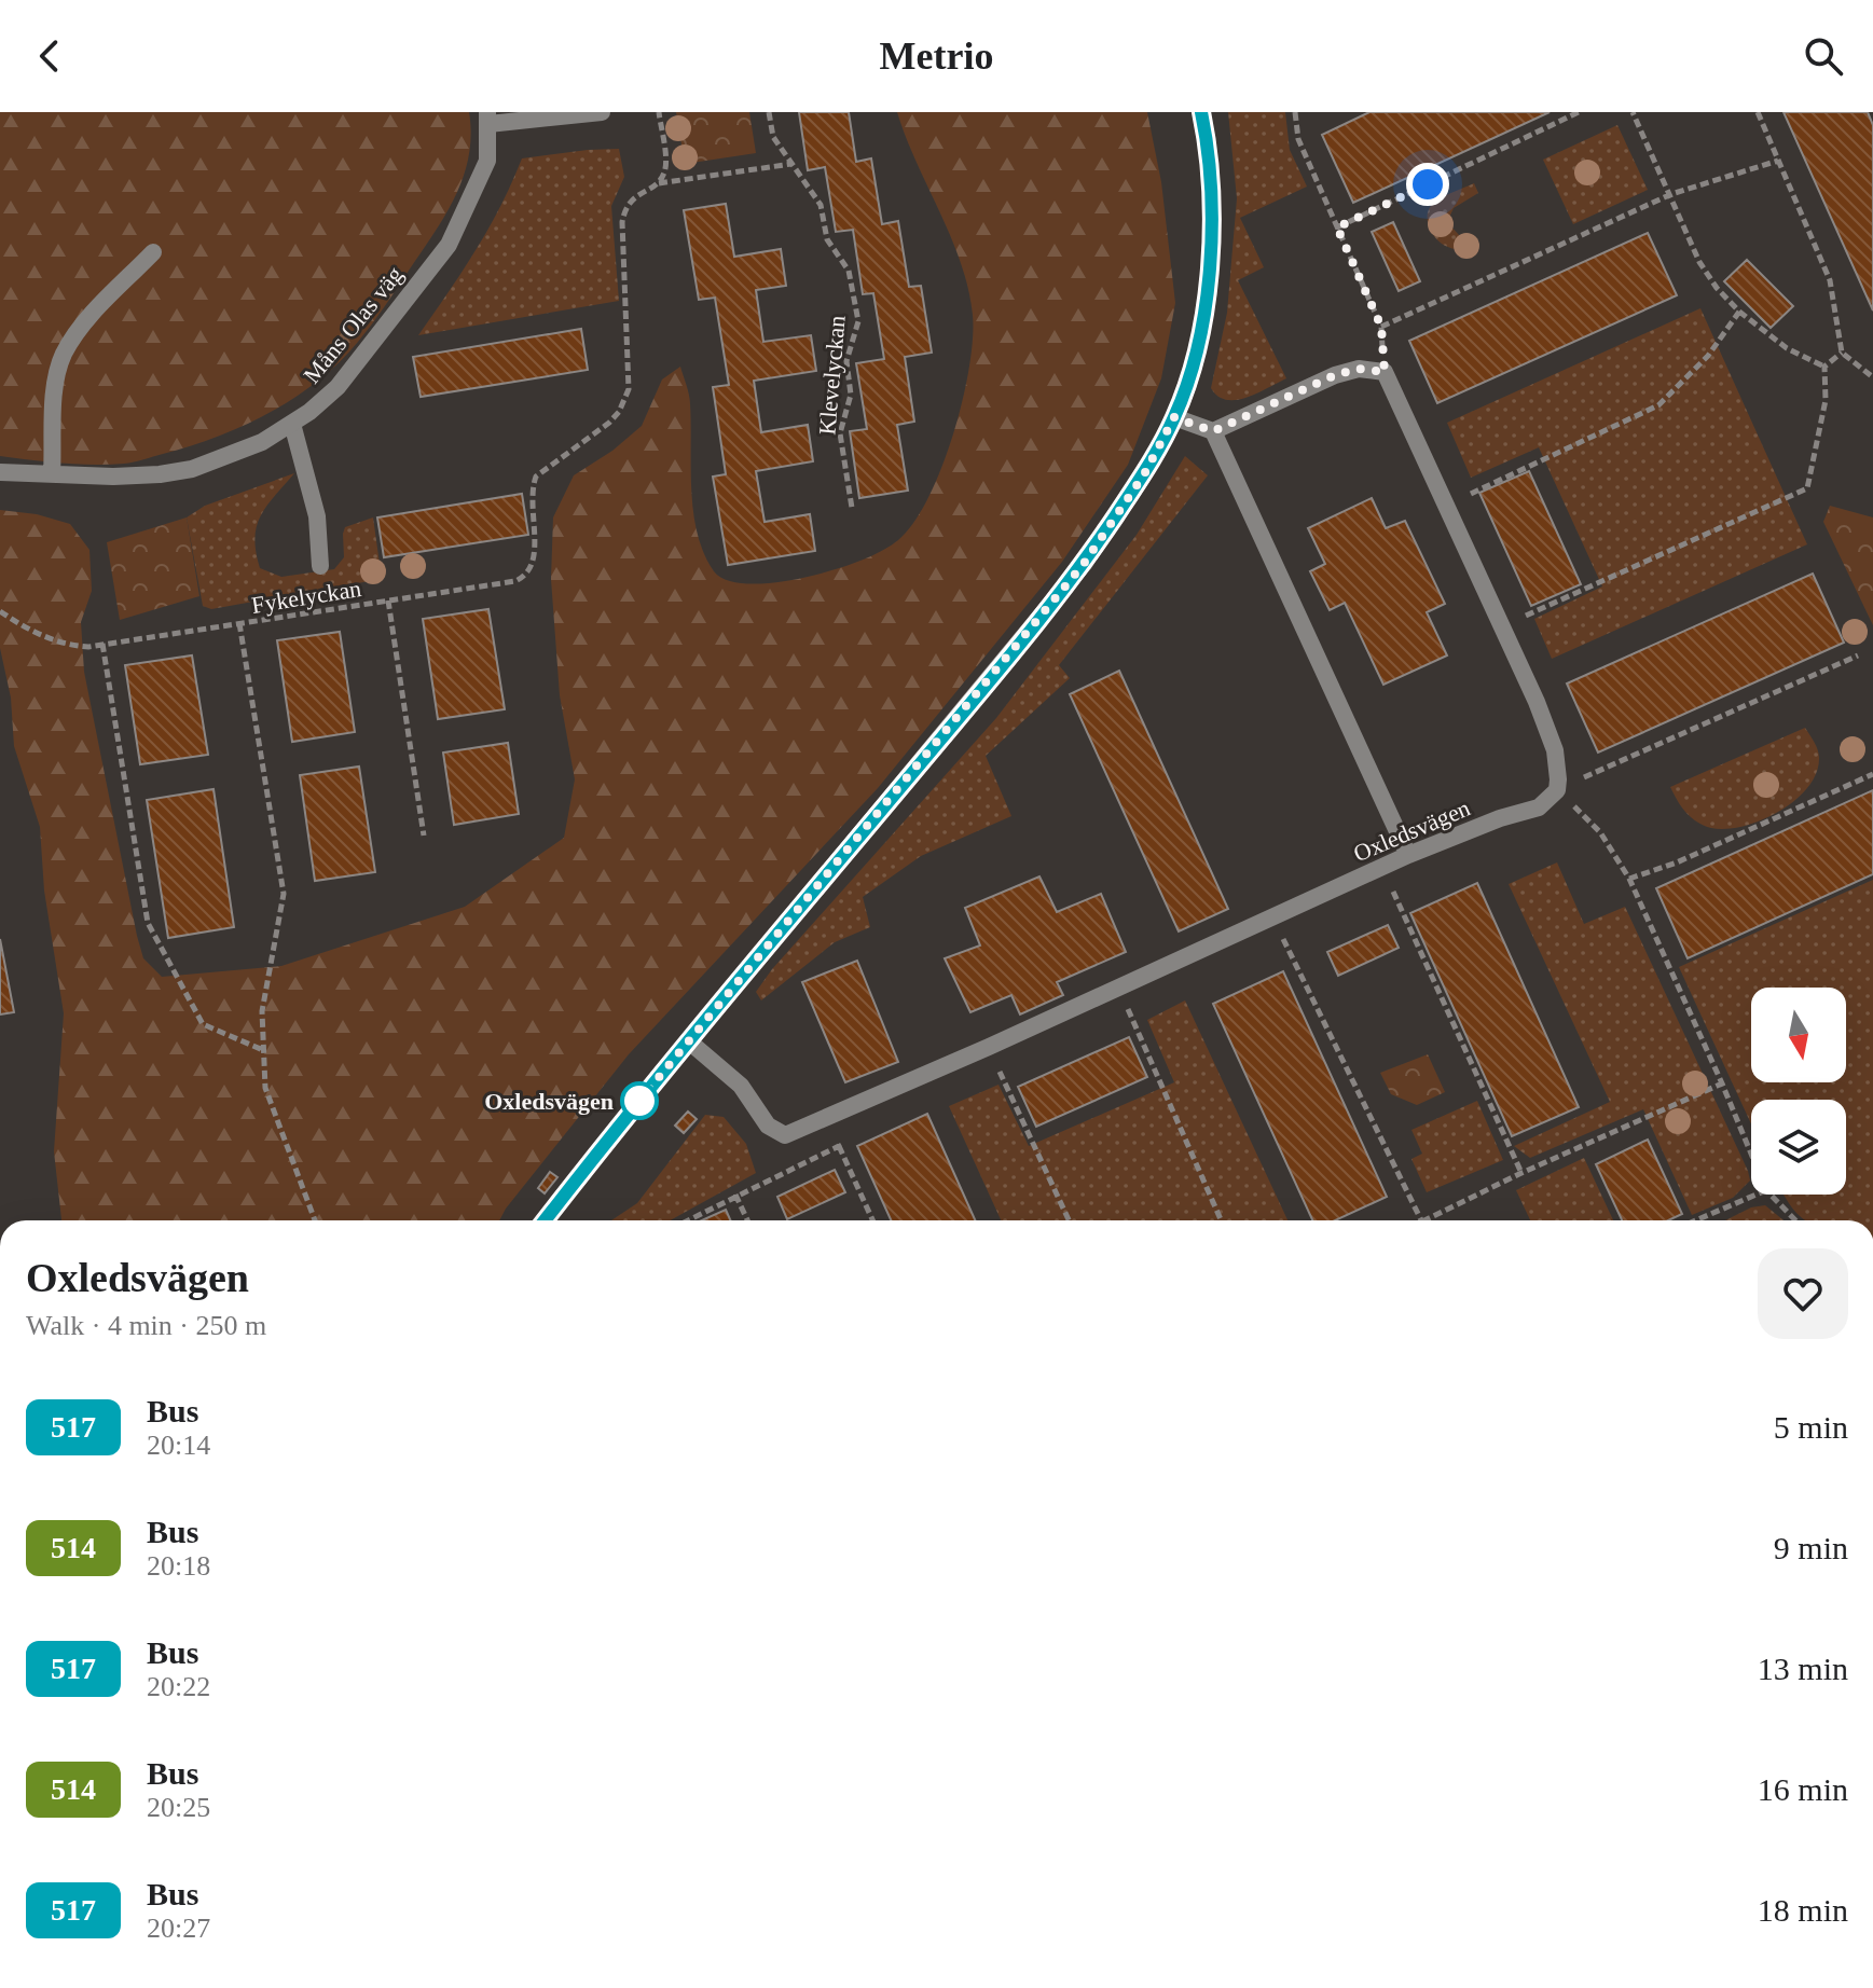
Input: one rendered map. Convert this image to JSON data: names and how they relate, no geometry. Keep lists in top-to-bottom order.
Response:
{
  "streets": {
    "street": ["Måns Olas väg", "Oxledsvägen"],
    "path": ["Klevelyckan", "Fykelyckan"]
  },
  "places": ["Oxledsvägen"],
  "lines": ["bus line 517"],
  "north": "bottom",
  "page": {
    "header": "Metrio",
    "heading": ["Oxledsvägen", "Walk · 4 min · 250 m"],
    "list": [
      {
        "mark": "517",
        "name": "Bus",
        "note": "20:14",
        "value": "5 min"
      },
      {
        "mark": "514",
        "name": "Bus",
        "note": "20:18",
        "value": "9 min"
      },
      {
        "mark": "517",
        "name": "Bus",
        "note": "20:22",
        "value": "13 min"
      },
      {
        "mark": "514",
        "name": "Bus",
        "note": "20:25",
        "value": "16 min"
      },
      {
        "mark": "517",
        "name": "Bus",
        "note": "20:27",
        "value": "18 min"
      }
    ]
  }
}
